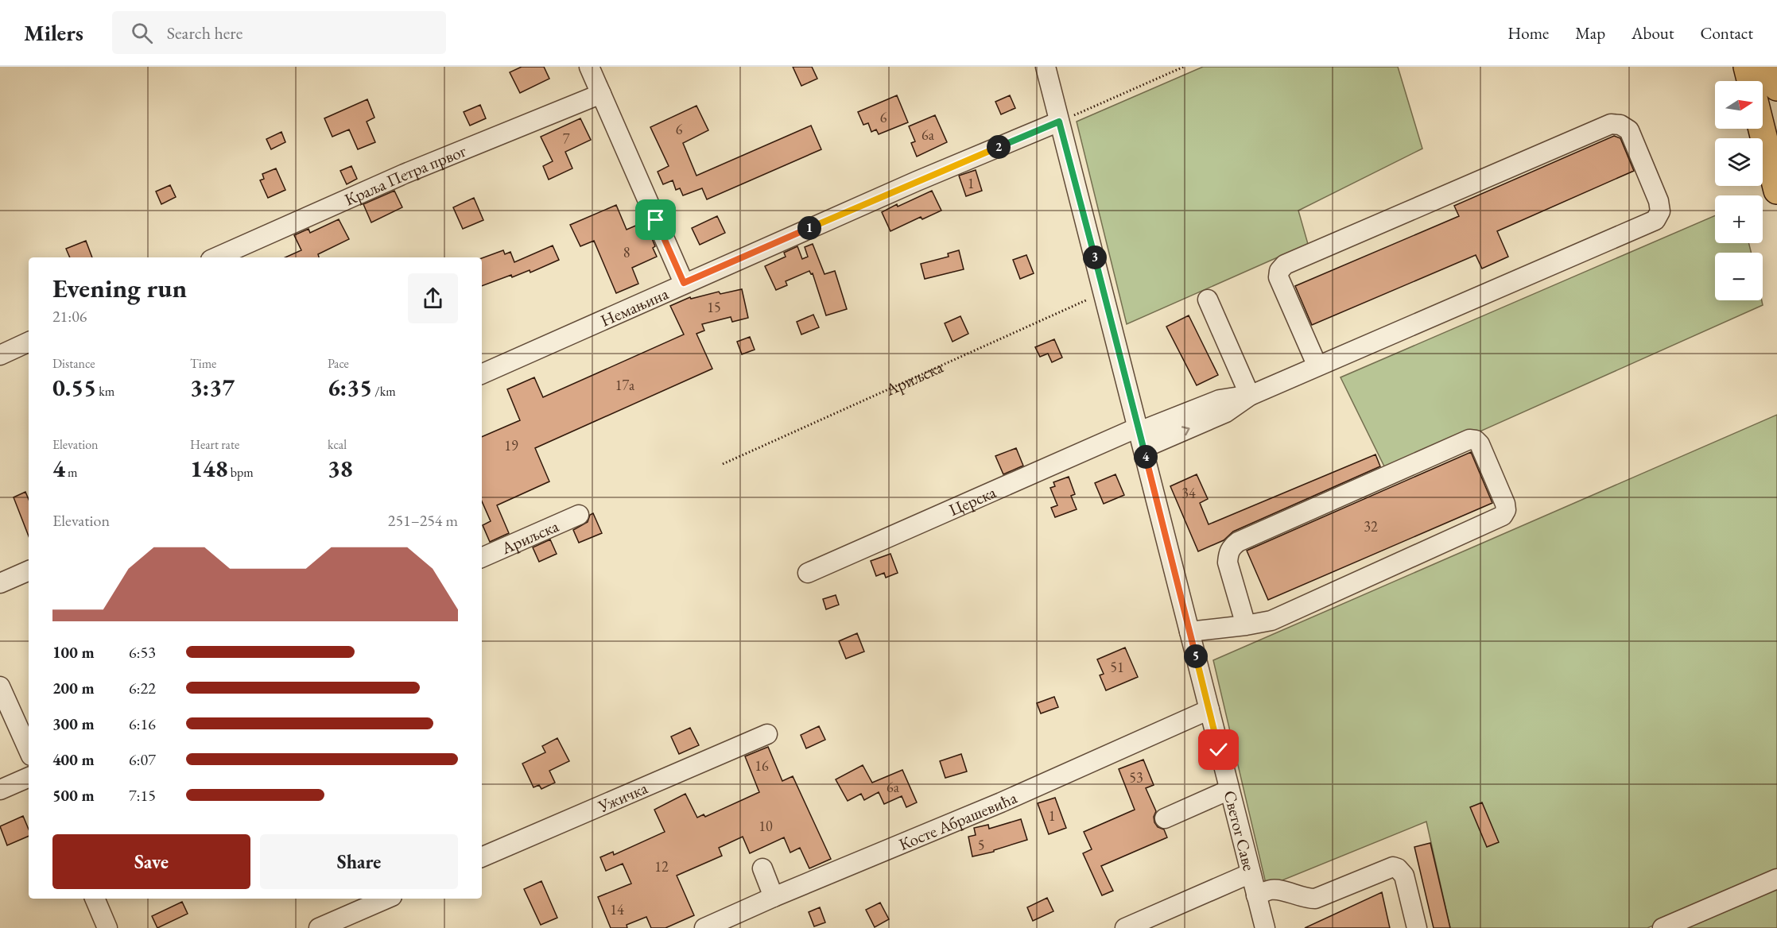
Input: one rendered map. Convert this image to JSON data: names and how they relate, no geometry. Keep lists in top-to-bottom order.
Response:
{
  "streets": {
    "street": [
      "Краља Петра првог",
      "Немањина",
      "Ариљска",
      "Церска",
      "Ужичка",
      "Косте Абрашевића",
      "Светог Саве"
    ]
  },
  "crossings": [
    ["Немањина", "Светог Саве"],
    ["Ариљска", "Светог Саве"],
    ["Церска", "Светог Саве"],
    ["Косте Абрашевића", "Светог Саве"]
  ],
  "house_numbers": [
    "6",
    "6",
    "6a",
    "7",
    "1",
    "8",
    "15",
    "17a",
    "19",
    "34",
    "32",
    "51",
    "16",
    "53",
    "6a",
    "1",
    "10",
    "5",
    "12",
    "14"
  ],
  "north": "right",
  "page": {
    "header": "Milers",
    "search": "Search here",
    "nav": [
      "Home",
      "Map",
      "About",
      "Contact"
    ],
    "map_buttons": ["+", "−"],
    "pins": [
      "2",
      "1",
      "3",
      "4",
      "5"
    ],
    "heading": ["Evening run", "21:06"],
    "stats": [
      ["Distance", "0.55 km"],
      ["Time", "3:37"],
      ["Pace", "6:35 /km"],
      ["Elevation", "4 m"],
      ["Heart rate", "148 bpm"],
      ["kcal", "38"]
    ],
    "chart": ["Elevation", "251–254 m"],
    "list": [
      {
        "name": "100 m",
        "note": "6:53"
      },
      {
        "name": "200 m",
        "note": "6:22"
      },
      {
        "name": "300 m",
        "note": "6:16"
      },
      {
        "name": "400 m",
        "note": "6:07"
      },
      {
        "name": "500 m",
        "note": "7:15"
      }
    ],
    "buttons": ["Save", "Share"]
  }
}
